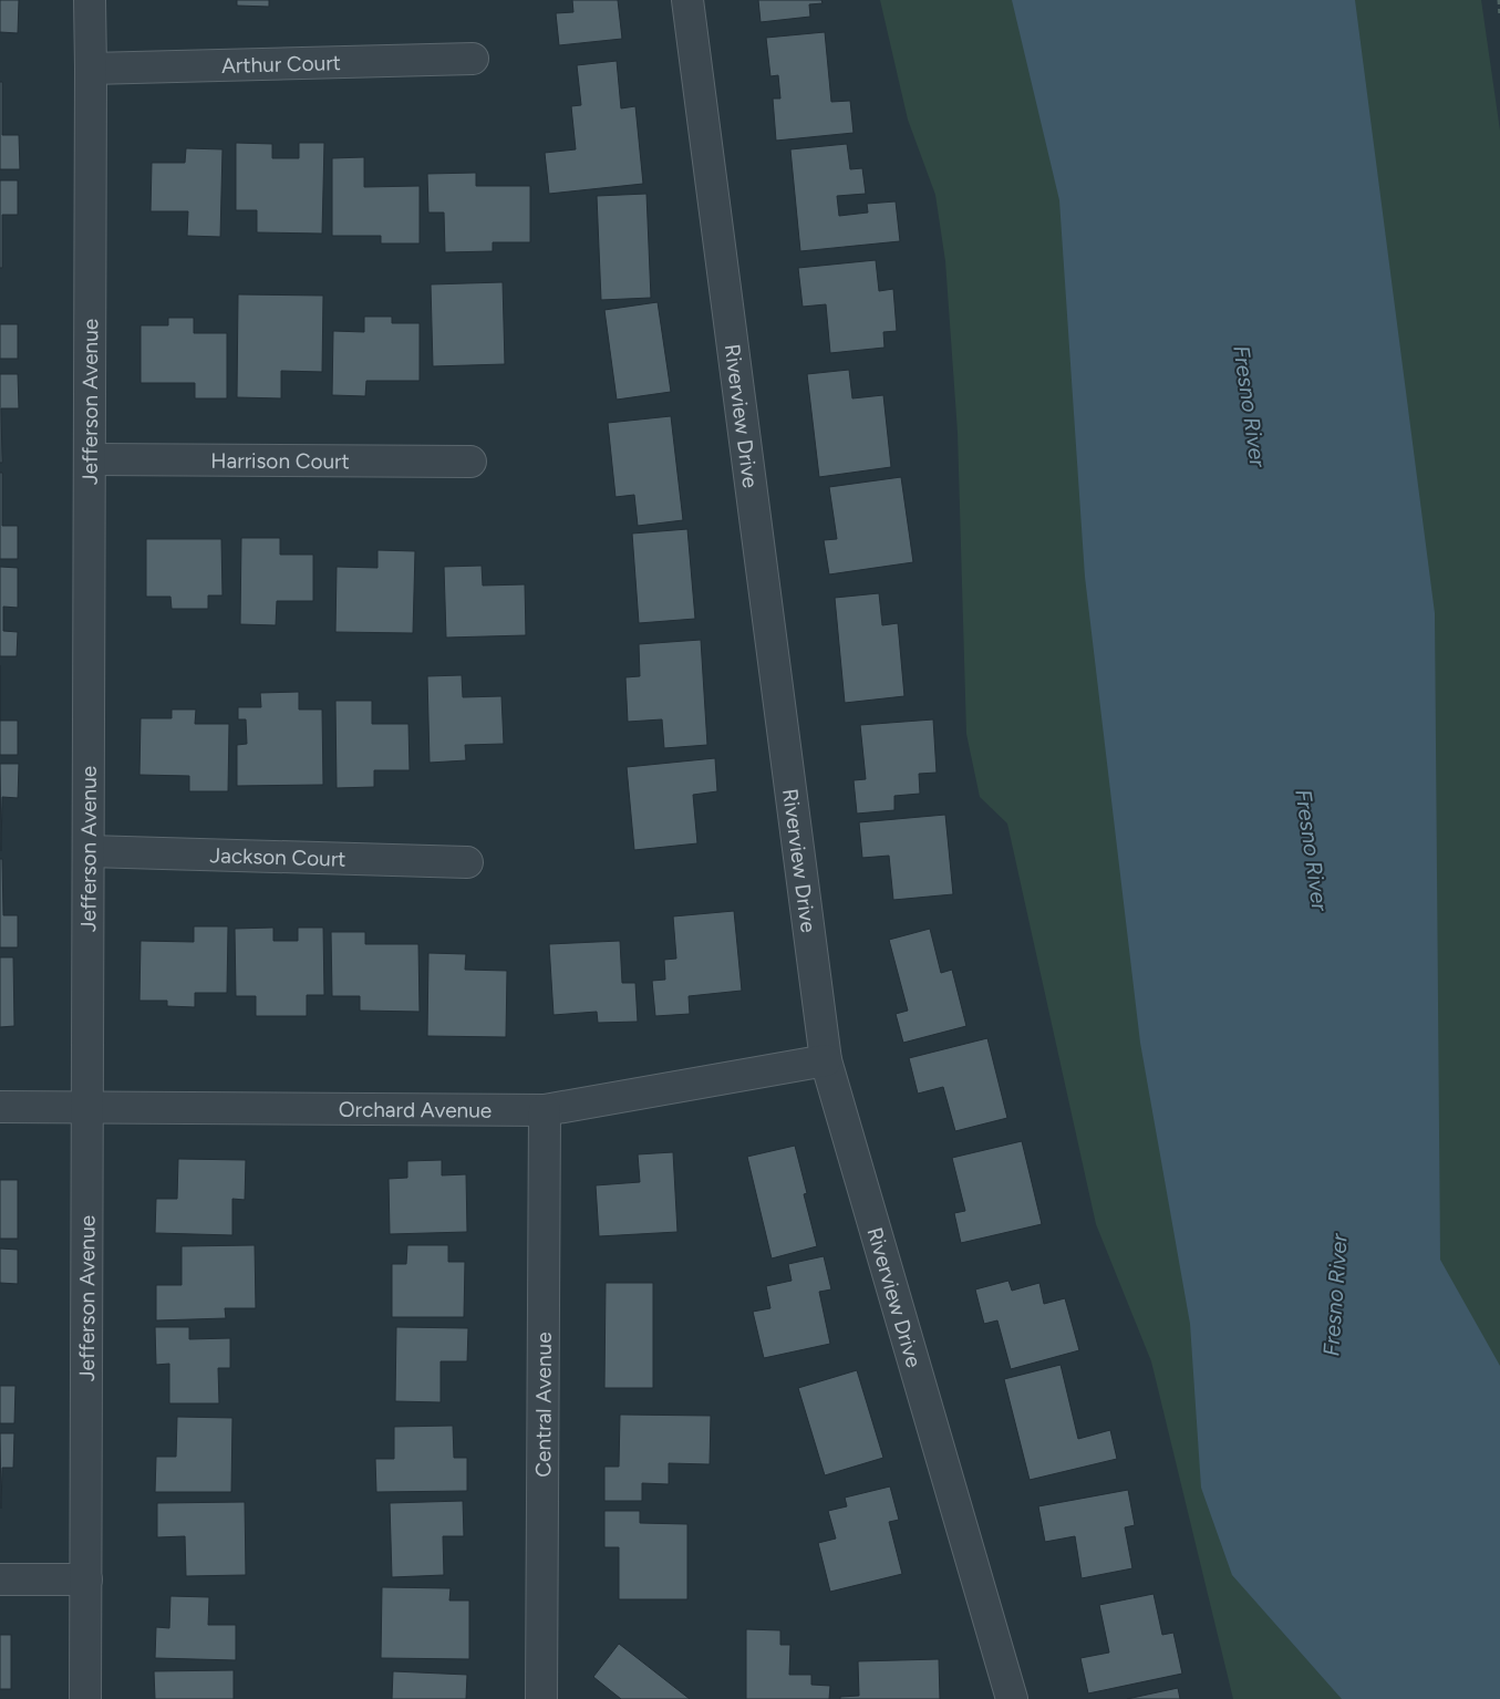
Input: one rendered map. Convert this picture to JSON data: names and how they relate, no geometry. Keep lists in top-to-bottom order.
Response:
{
  "streets": {
    "street": [
      "Arthur Court",
      "Jefferson Avenue",
      "Riverview Drive",
      "Harrison Court",
      "Jackson Court",
      "Orchard Avenue",
      "Central Avenue"
    ]
  },
  "crossings": [
    ["Arthur Court", "Jefferson Avenue"],
    ["Jefferson Avenue", "Harrison Court"],
    ["Jefferson Avenue", "Jackson Court"],
    ["Jefferson Avenue", "Orchard Avenue"],
    ["Riverview Drive", "Orchard Avenue"],
    ["Orchard Avenue", "Central Avenue"]
  ],
  "water": ["Fresno River"]
}
